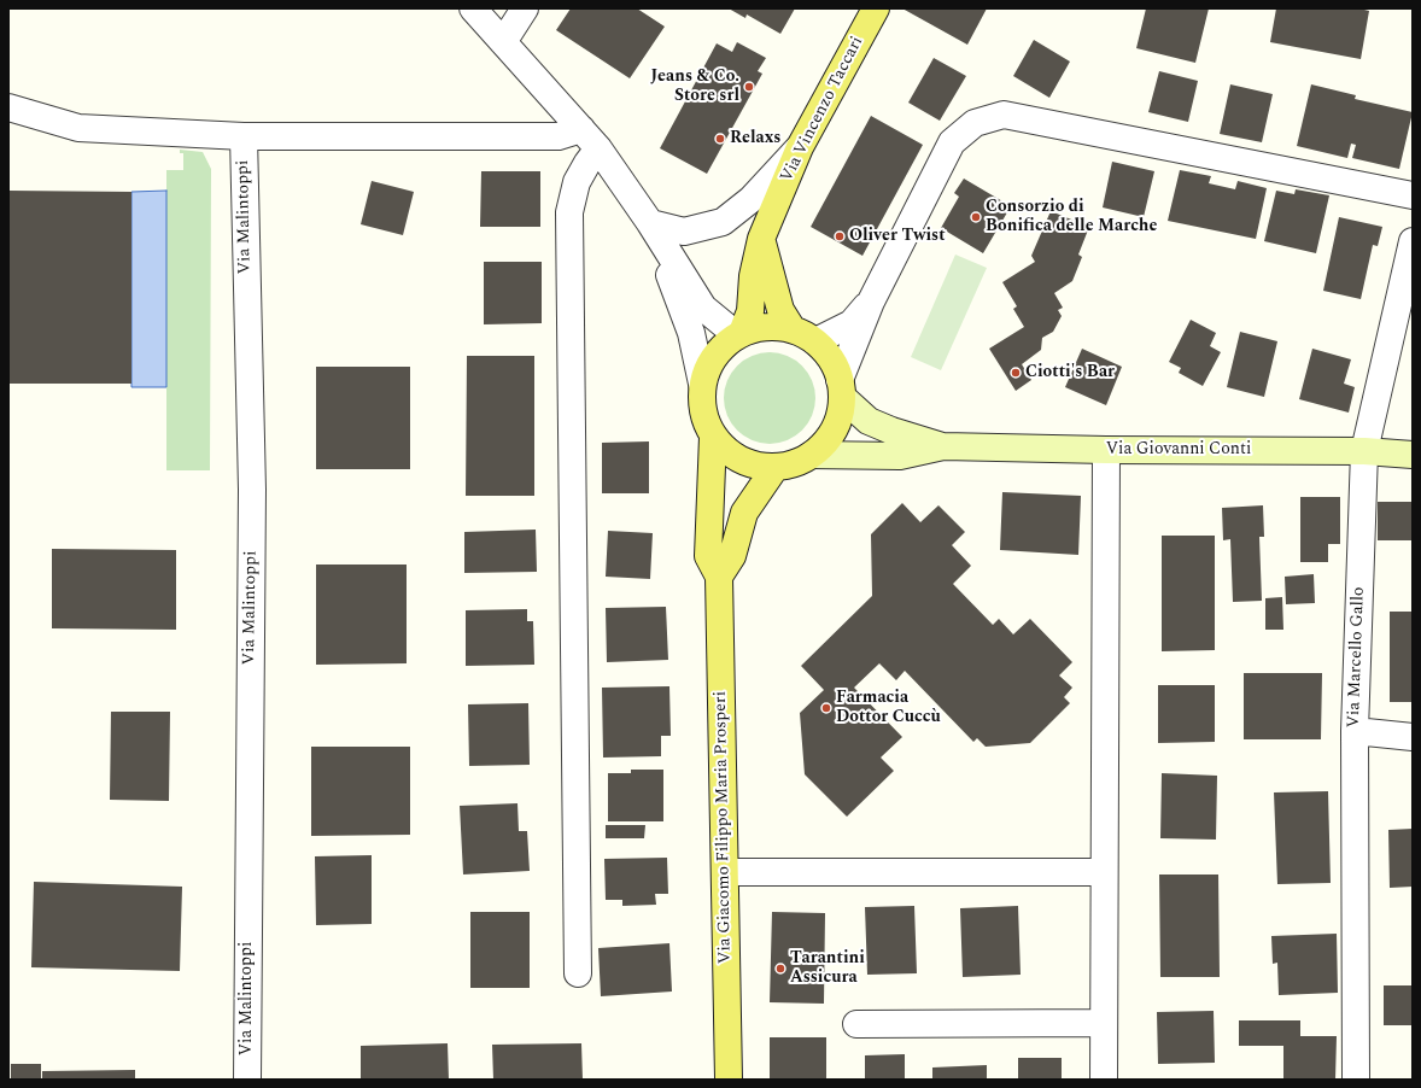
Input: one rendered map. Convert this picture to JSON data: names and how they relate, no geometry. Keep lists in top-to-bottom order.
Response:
{
  "streets": {
    "main road": ["Via Vincenzo Taccari", "Via Giovanni Conti", "Via Giacomo Filippo Maria Prosperi"],
    "street": ["Via Malintoppi", "Via Marcello Gallo"]
  },
  "crossings": [
    ["Via Vincenzo Taccari", "Via Giovanni Conti"],
    ["Via Giovanni Conti", "Via Marcello Gallo"]
  ],
  "places": [
    "Jeans & Co. Store srl",
    "Relaxs",
    "Consorzio di Bonifica delle Marche",
    "Oliver Twist",
    "Ciotti's Bar",
    "Farmacia Dottor Cuccù",
    "Tarantini Assicura"
  ]
}
